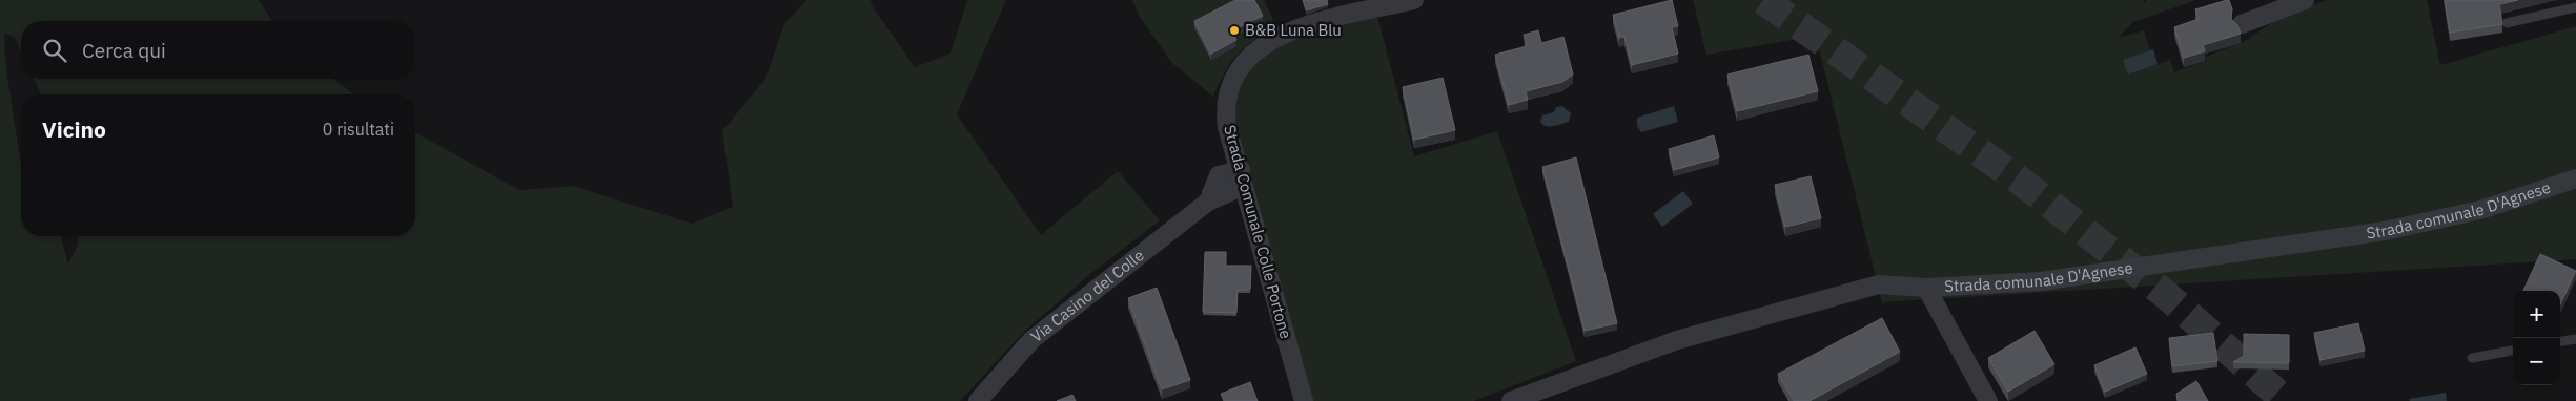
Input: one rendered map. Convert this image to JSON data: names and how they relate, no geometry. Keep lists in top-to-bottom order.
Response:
{
  "streets": {
    "street": ["Strada comunale D'Agnese", "Strada Comunale Colle Portone", "Via Casino del Colle"]
  },
  "crossings": [
    ["Strada Comunale Colle Portone", "Via Casino del Colle"]
  ],
  "places": ["B&B Luna Blu"],
  "page": {
    "search": "Cerca qui",
    "heading": ["Vicino", "0 risultati"],
    "map_buttons": ["+", "−"]
  }
}
